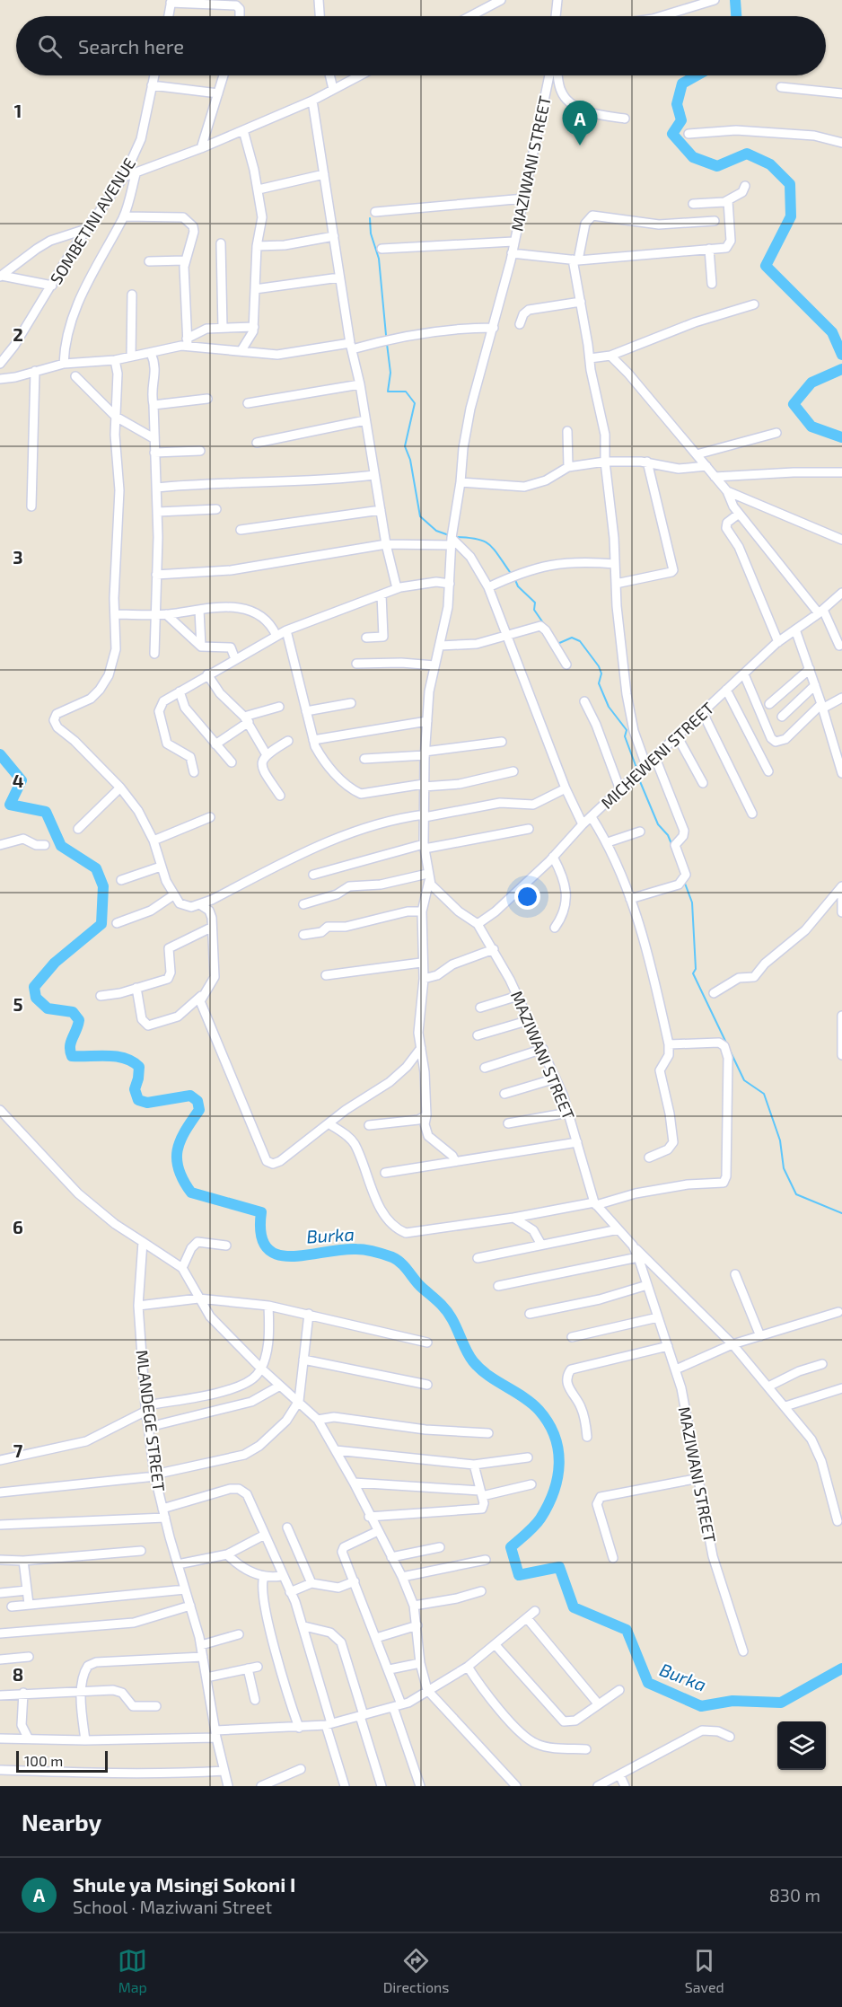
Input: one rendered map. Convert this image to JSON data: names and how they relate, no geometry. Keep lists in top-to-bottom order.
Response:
{
  "streets": {
    "street": [
      "MAZIWANI STREET",
      "SOMBETINI AVENUE",
      "MICHEWENI STREET",
      "MLANDEGE STREET"
    ]
  },
  "crossings": [
    ["MAZIWANI STREET", "MICHEWENI STREET"]
  ],
  "water": ["Burka"],
  "scale_bar": "100 m",
  "page": {
    "search": "Search here",
    "pins": "A",
    "scale": "100 m",
    "heading": "Nearby",
    "list": [
      {
        "mark": "A",
        "name": "Shule ya Msingi Sokoni I",
        "note": "School · Maziwani Street",
        "value": "830 m"
      }
    ],
    "nav": ["Map", "Directions", "Saved"]
  },
  "grid": {
    "rows": [
      "1",
      "2",
      "3",
      "4",
      "5",
      "6",
      "7",
      "8"
    ]
  }
}
